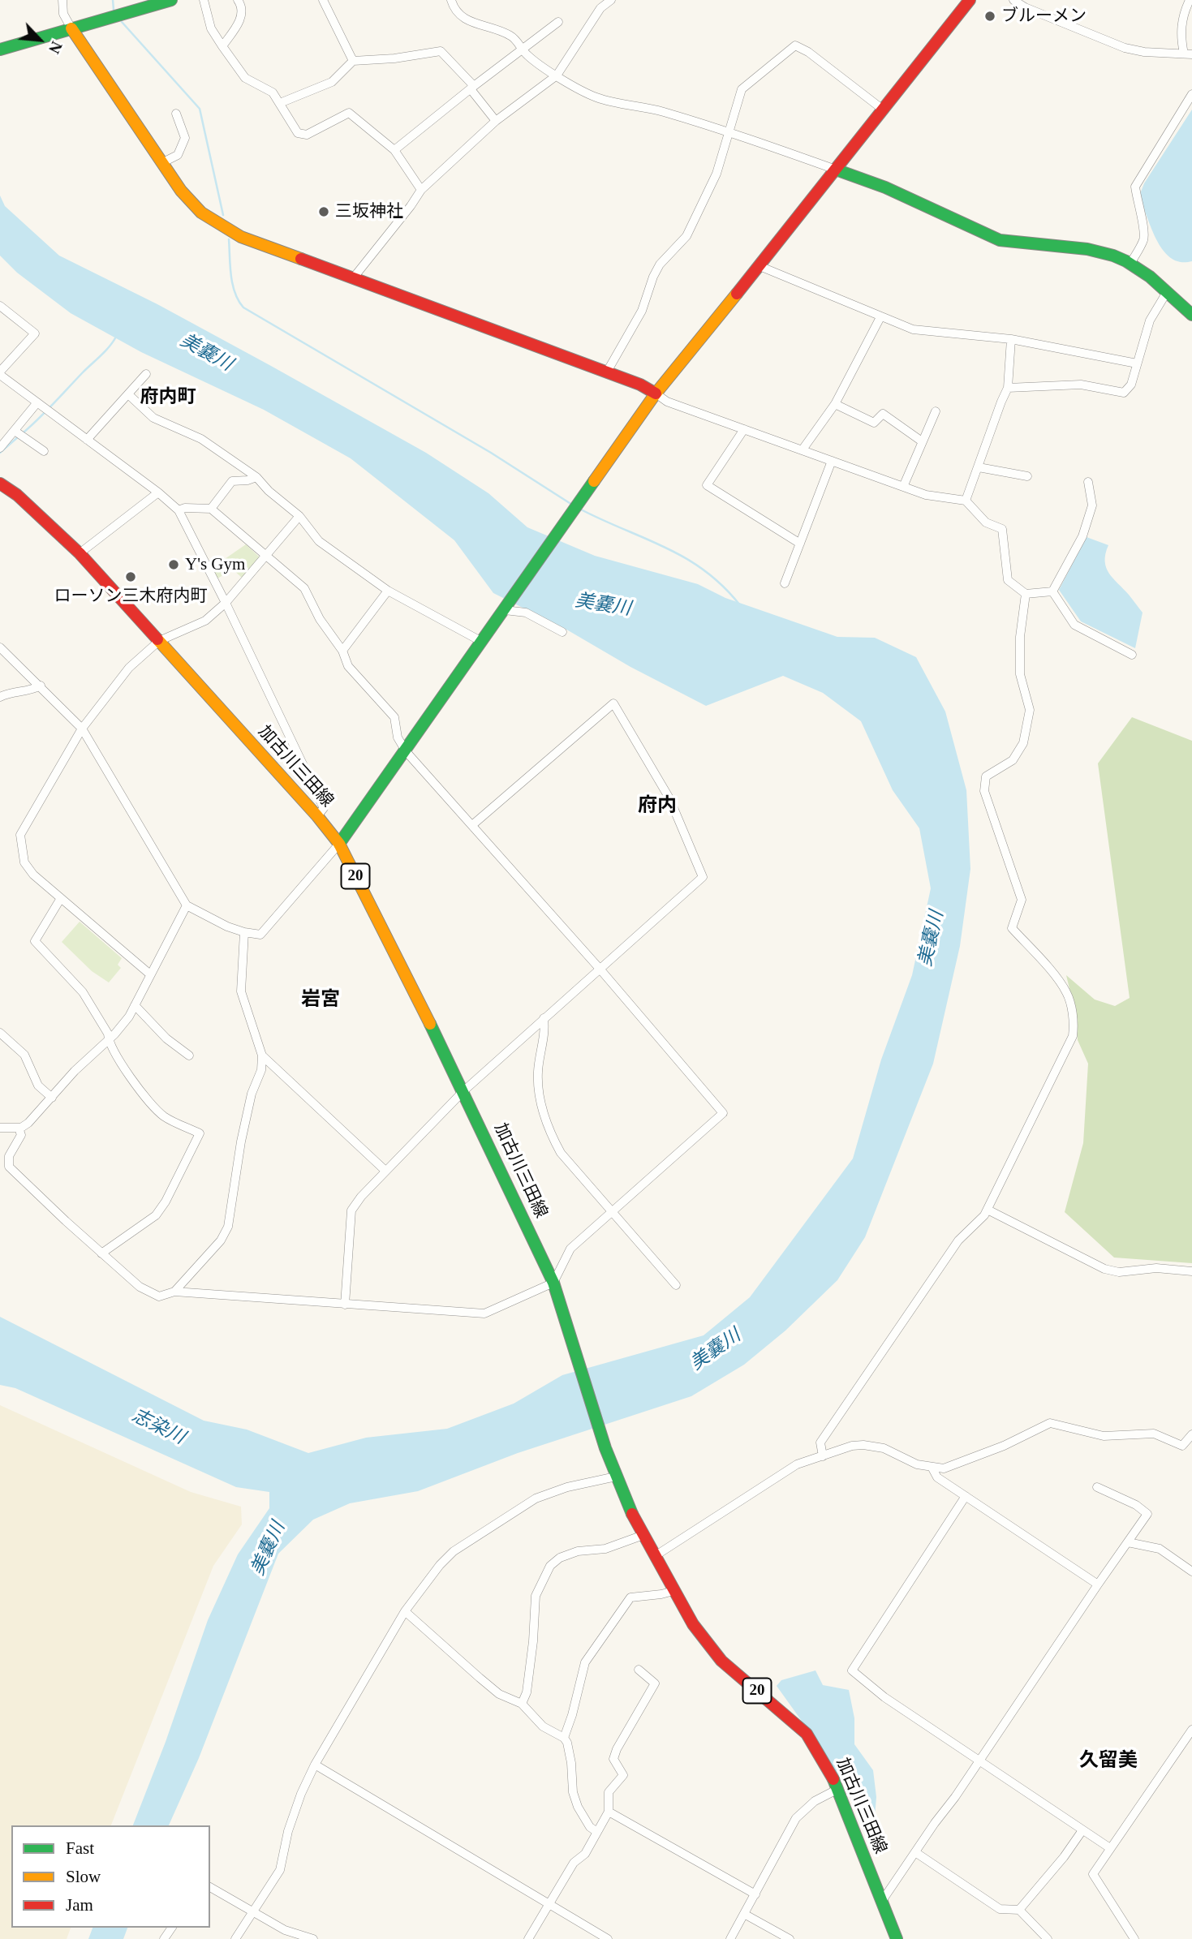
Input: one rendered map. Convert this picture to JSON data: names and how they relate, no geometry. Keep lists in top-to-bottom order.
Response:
{
  "streets": {
    "street": ["加古川三田線", "20"]
  },
  "districts": [
    "府内町",
    "府内",
    "岩宮",
    "久留美"
  ],
  "water": ["美嚢川", "志染川"],
  "places": [
    "ブルーメン",
    "三坂神社",
    "Y's Gym",
    "ローソン三木府内町"
  ],
  "legend": ["Fast", "Slow", "Jam"],
  "north": "bottom right"
}
